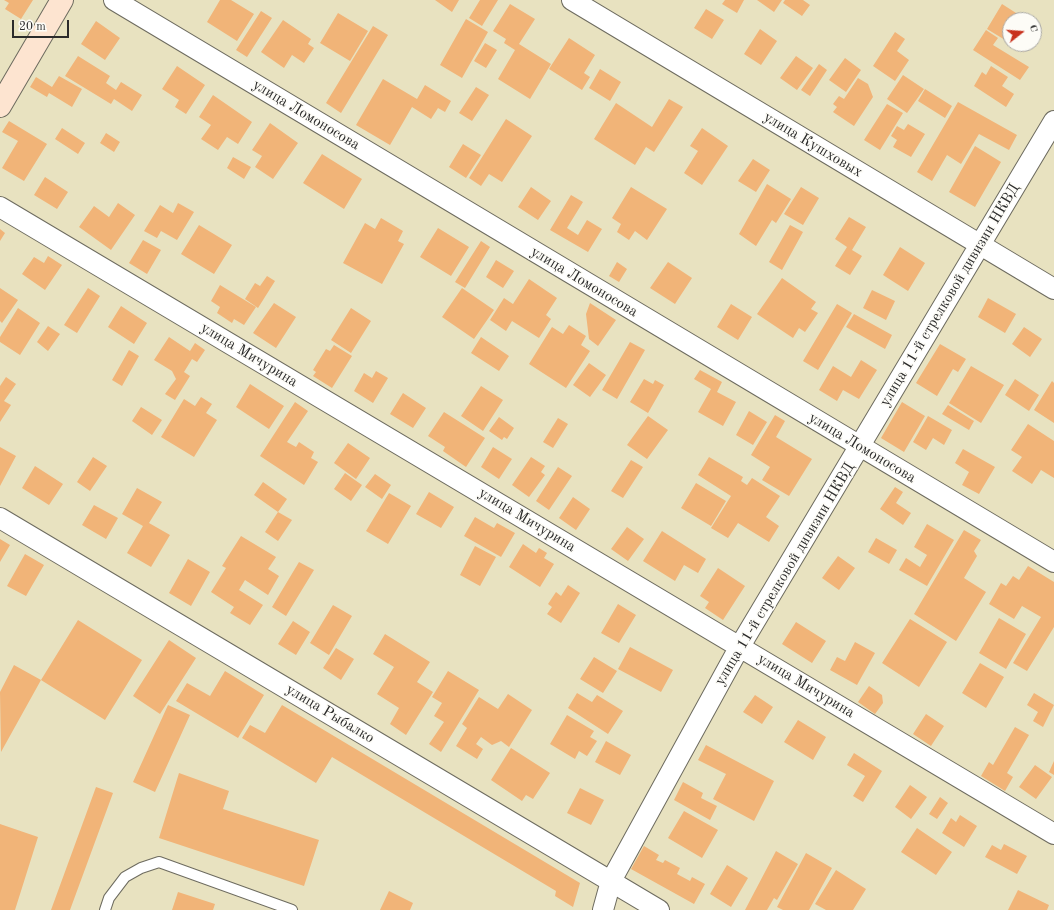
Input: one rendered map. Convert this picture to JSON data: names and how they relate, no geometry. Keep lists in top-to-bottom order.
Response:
{
  "streets": {
    "street": [
      "улица Ломоносова",
      "улица Кушховых",
      "улица 11-й стрелковой дивизии НКВД",
      "улица Мичурина",
      "улица Рыбалко"
    ]
  },
  "crossings": [
    ["улица Ломоносова", "улица 11-й стрелковой дивизии НКВД"],
    ["улица Кушховых", "улица 11-й стрелковой дивизии НКВД"],
    ["улица 11-й стрелковой дивизии НКВД", "улица Мичурина"],
    ["улица 11-й стрелковой дивизии НКВД", "улица Рыбалко"]
  ],
  "scale_bar": "20 m",
  "north": "right"
}
